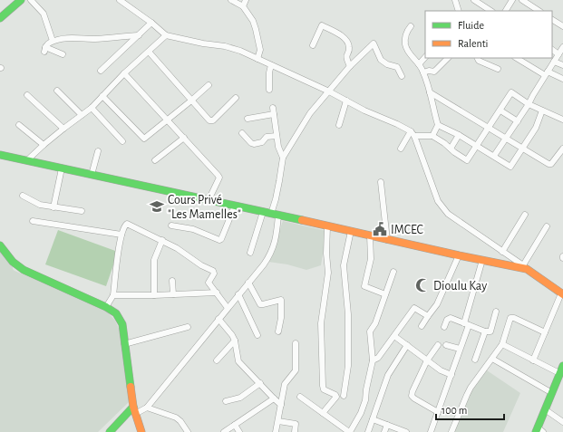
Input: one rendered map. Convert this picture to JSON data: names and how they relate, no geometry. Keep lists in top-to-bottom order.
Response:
{
  "places": {
    "school or university": ["Cours Privé \"Les Mamelles\""],
    "public building": ["IMCEC"],
    "mosque": ["Dioulu Kay"]
  },
  "legend": ["Fluide", "Ralenti"],
  "scale_bar": "100 m"
}
